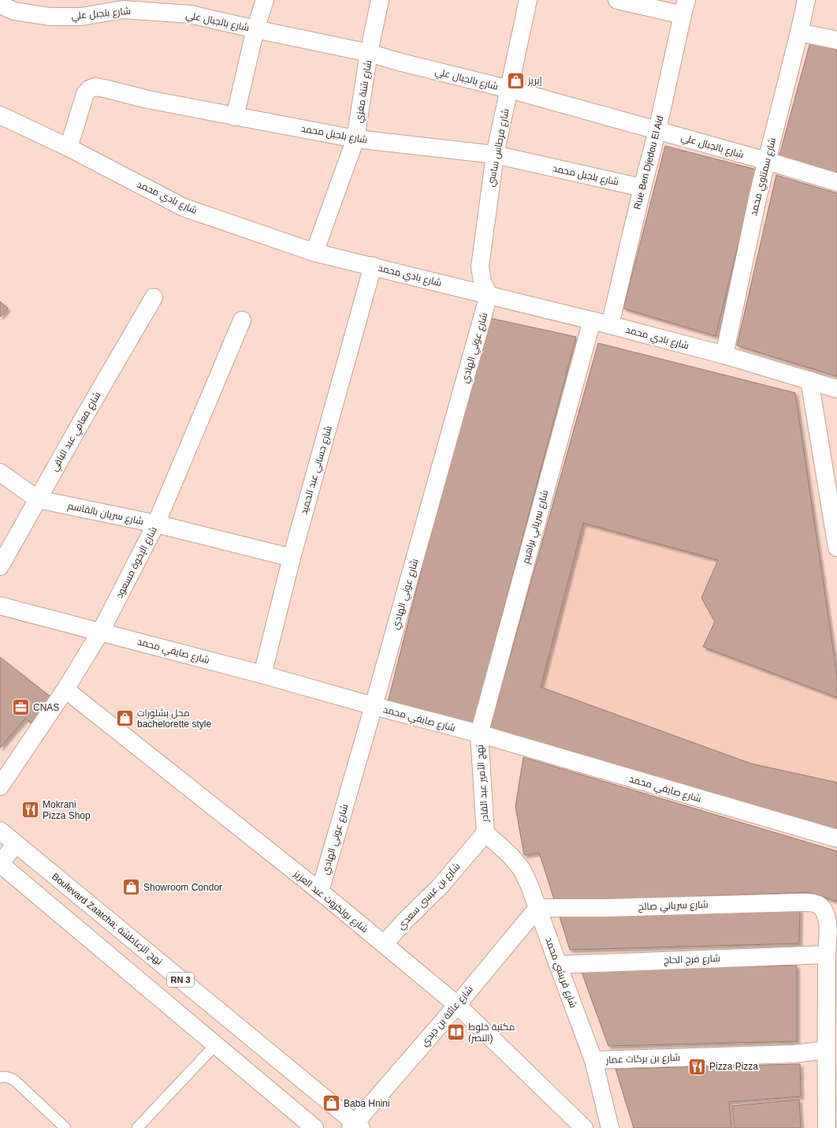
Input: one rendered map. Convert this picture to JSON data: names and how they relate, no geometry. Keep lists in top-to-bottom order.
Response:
{
  "streets": {
    "street": [
      "شارع بلجبل علي",
      "شارع بالجبال علي",
      "شارع شنة مغزي",
      "شارع بلجبل محمد",
      "شارع فرطاس ساسي",
      "Rue Ben Djedou El Aid",
      "شارع سمتاوي محمد",
      "شارع بادي محمد",
      "شارع عوني الهادي",
      "شارع معافي عبد الباقي",
      "شارع حساني عبد الحميد",
      "شارع سريان بالقاسم",
      "شارع سرياني براهيم",
      "شارع الإخوة مسعود",
      "شارع صايفي محمد",
      "نهج الآمير عبد القادر",
      "شارع بن عيسى سعدي",
      "شارع بولكروت عبد العزيز",
      "شارع سرياني صالح",
      "Boulevard Zaatcha; نهج الزعاطشة",
      "شارع فرج الحاج",
      "شارع قريشي محمد",
      "RN 3",
      "شارع عائلة بن ديدي",
      "شارع بن بركات عمار"
    ]
  },
  "crossings": [
    ["شارع بلجبل علي", "شارع بالجبال علي"],
    ["شارع بالجبال علي", "شارع شنة مغزي"],
    ["شارع بالجبال علي", "شارع فرطاس ساسي"],
    ["شارع بالجبال علي", "Rue Ben Djedou El Aid"],
    ["شارع بالجبال علي", "شارع سمتاوي محمد"],
    ["شارع شنة مغزي", "شارع بلجبل محمد"],
    ["شارع شنة مغزي", "شارع بادي محمد"],
    ["شارع بلجبل محمد", "شارع فرطاس ساسي"],
    ["شارع بلجبل محمد", "Rue Ben Djedou El Aid"],
    ["شارع بلجبل محمد", "شارع بادي محمد"],
    ["شارع فرطاس ساسي", "شارع بادي محمد"],
    ["شارع فرطاس ساسي", "شارع عوني الهادي"],
    ["Rue Ben Djedou El Aid", "شارع بادي محمد"],
    ["شارع سمتاوي محمد", "شارع بادي محمد"],
    ["شارع بادي محمد", "شارع عوني الهادي"],
    ["شارع بادي محمد", "شارع حساني عبد الحميد"],
    ["شارع بادي محمد", "شارع سرياني براهيم"],
    ["شارع عوني الهادي", "شارع صايفي محمد"],
    ["شارع عوني الهادي", "شارع بولكروت عبد العزيز"],
    ["شارع معافي عبد الباقي", "شارع سريان بالقاسم"],
    ["شارع حساني عبد الحميد", "شارع سريان بالقاسم"],
    ["شارع حساني عبد الحميد", "شارع صايفي محمد"],
    ["شارع سريان بالقاسم", "شارع الإخوة مسعود"],
    ["شارع سرياني براهيم", "شارع صايفي محمد"],
    ["شارع سرياني براهيم", "نهج الآمير عبد القادر"],
    ["شارع الإخوة مسعود", "شارع صايفي محمد"],
    ["شارع الإخوة مسعود", "شارع بولكروت عبد العزيز"],
    ["شارع صايفي محمد", "نهج الآمير عبد القادر"],
    ["نهج الآمير عبد القادر", "شارع بن عيسى سعدي"],
    ["نهج الآمير عبد القادر", "شارع قريشي محمد"],
    ["شارع بن عيسى سعدي", "شارع بولكروت عبد العزيز"],
    ["شارع بن عيسى سعدي", "شارع قريشي محمد"],
    ["شارع بولكروت عبد العزيز", "شارع عائلة بن ديدي"],
    ["شارع سرياني صالح", "شارع فرج الحاج"],
    ["شارع سرياني صالح", "شارع قريشي محمد"],
    ["شارع سرياني صالح", "شارع عائلة بن ديدي"],
    ["Boulevard Zaatcha; نهج الزعاطشة", "شارع عائلة بن ديدي"],
    ["شارع فرج الحاج", "شارع قريشي محمد"],
    ["شارع قريشي محمد", "شارع عائلة بن ديدي"],
    ["شارع قريشي محمد", "شارع بن بركات عمار"]
  ],
  "places": {
    "shop": [
      "إبريز",
      "محل بشلورات bachelorette style",
      "Showroom Condor",
      "Baba Hnini"
    ],
    "office": ["CNAS"],
    "restaurant": ["Mokrani Pizza Shop", "Pizza Pizza"],
    "library": ["مكتبة خلوط (النصر)"]
  }
}
